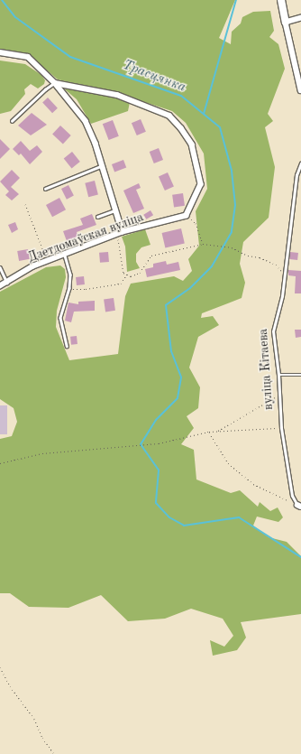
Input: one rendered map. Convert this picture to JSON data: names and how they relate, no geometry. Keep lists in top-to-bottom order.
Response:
{
  "streets": {
    "street": ["Дзетдомаўская вуліца"],
    "lane": ["вуліца Кітаева"]
  },
  "water": ["Трасцянка"]
}
